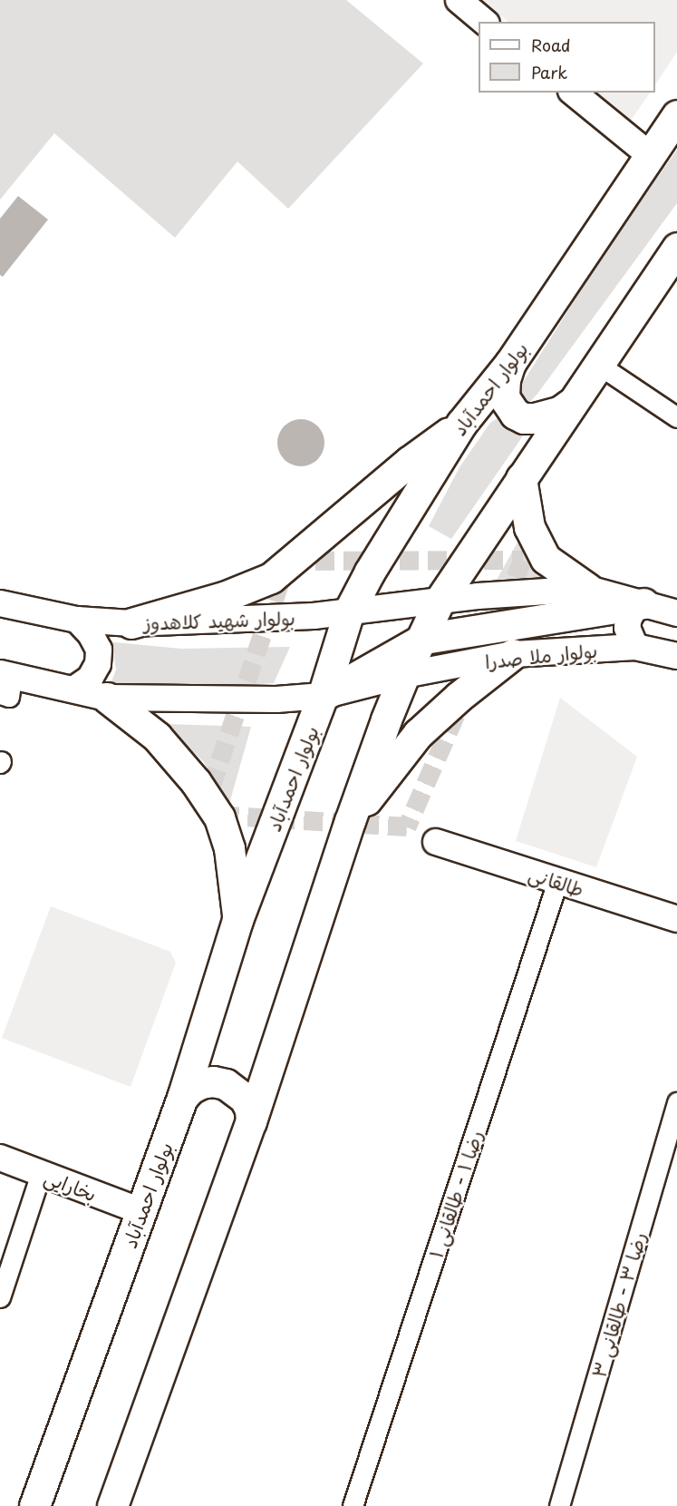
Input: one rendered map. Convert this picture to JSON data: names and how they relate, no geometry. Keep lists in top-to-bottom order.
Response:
{
  "streets": {
    "main road": [
      "بولوار احمدآباد",
      "بولوار شهید کلاهدوز",
      "بولوار ملا صدرا",
      "طالقانی",
      "بخارایی"
    ],
    "street": ["رضا ۱ - طالقانی ۱", "رضا ۳ - طالقانی ۳"]
  },
  "crossings": [
    ["بولوار احمدآباد", "بولوار شهید کلاهدوز"],
    ["بولوار احمدآباد", "بخارایی"],
    ["طالقانی", "رضا ۱ - طالقانی ۱"]
  ],
  "legend": ["Road", "Park"]
}
